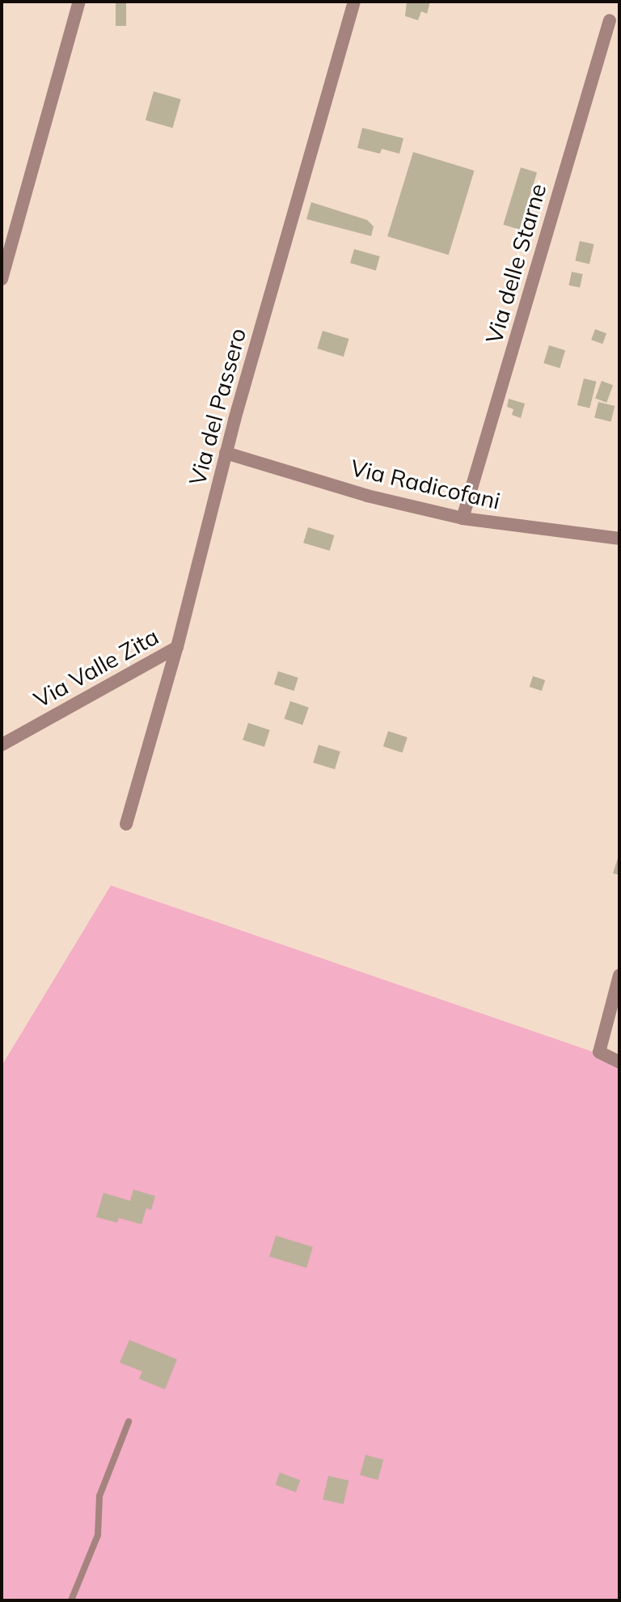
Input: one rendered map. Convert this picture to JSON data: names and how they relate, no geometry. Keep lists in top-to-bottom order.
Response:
{
  "streets": {
    "street": [
      "Via delle Starne",
      "Via del Passero",
      "Via Radicofani",
      "Via Valle Zita"
    ]
  },
  "crossings": [
    ["Via delle Starne", "Via Radicofani"],
    ["Via del Passero", "Via Radicofani"],
    ["Via del Passero", "Via Valle Zita"]
  ]
}
